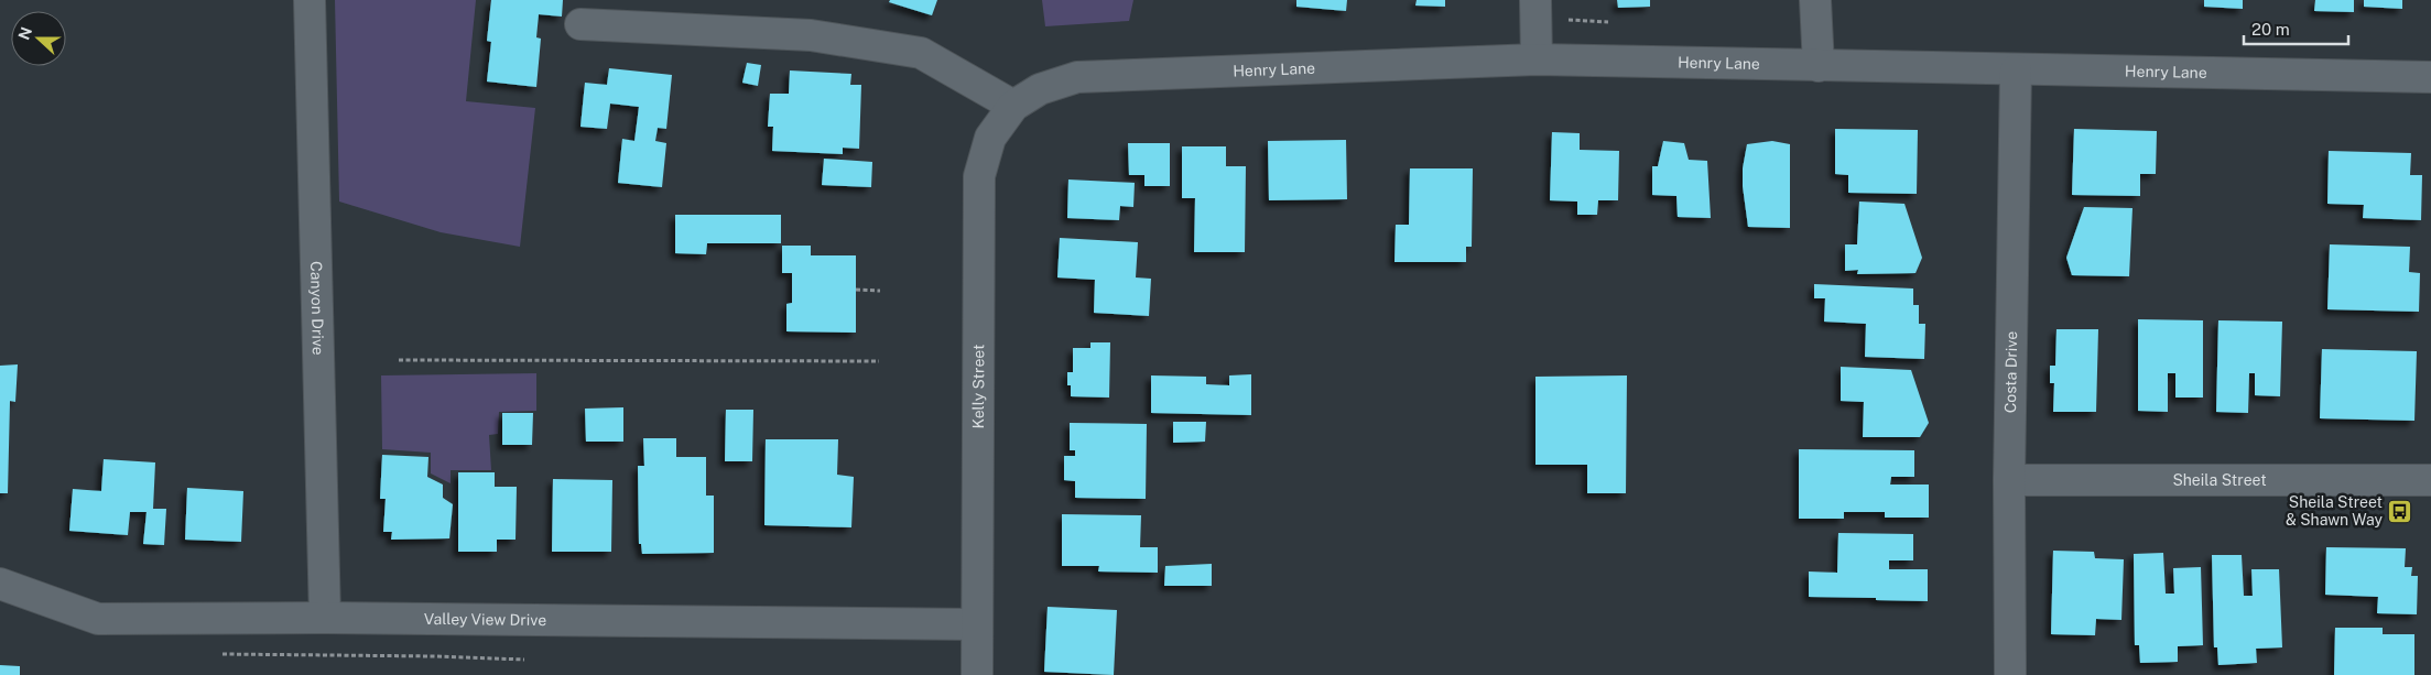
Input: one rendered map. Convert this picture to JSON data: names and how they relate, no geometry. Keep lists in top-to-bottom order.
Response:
{
  "streets": {
    "street": [
      "Henry Lane",
      "Canyon Drive",
      "Costa Drive",
      "Kelly Street",
      "Sheila Street",
      "Valley View Drive"
    ]
  },
  "crossings": [
    ["Henry Lane", "Costa Drive"],
    ["Henry Lane", "Kelly Street"],
    ["Canyon Drive", "Valley View Drive"],
    ["Costa Drive", "Sheila Street"],
    ["Kelly Street", "Valley View Drive"]
  ],
  "places": {
    "bus stop": ["Sheila Street & Shawn Way"]
  },
  "scale_bar": "20 m",
  "north": "left"
}
